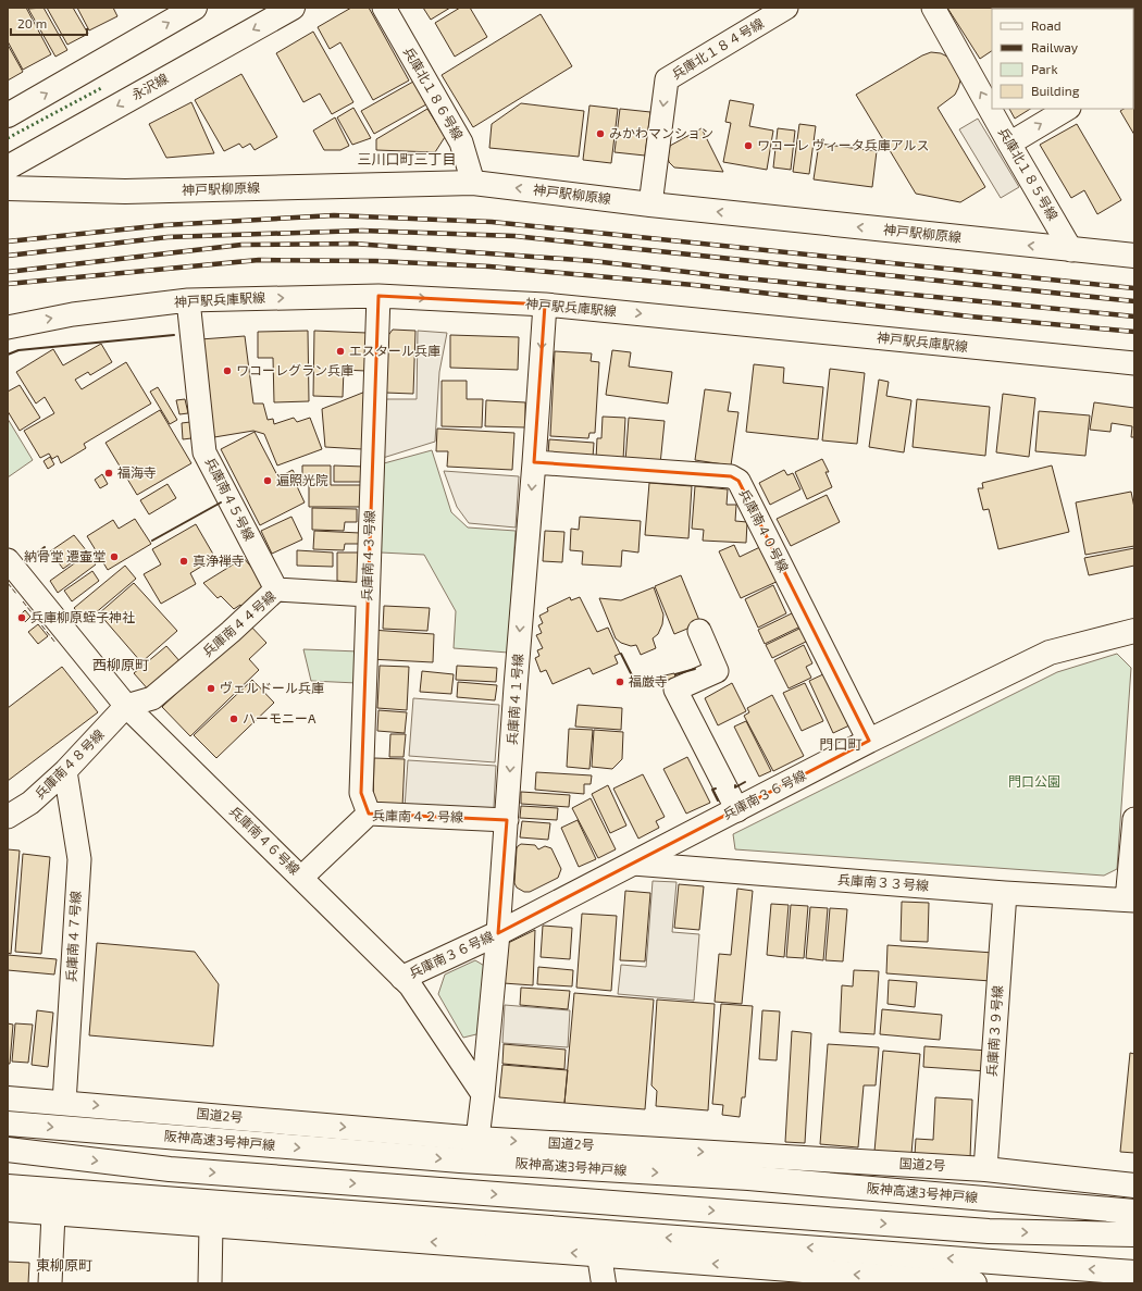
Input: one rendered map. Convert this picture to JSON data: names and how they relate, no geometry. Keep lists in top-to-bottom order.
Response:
{
  "streets": {
    "main road": [
      "永沢線",
      "神戸駅柳原線",
      "兵庫南３６号線",
      "国道2号",
      "阪神高速3号神戸線"
    ],
    "street": [
      "兵庫北１８４号線",
      "兵庫北１８６号線",
      "兵庫北１８５号線",
      "神戸駅兵庫駅線",
      "兵庫南４５号線",
      "兵庫南４０号線",
      "兵庫南４３号線",
      "兵庫南４４号線",
      "兵庫南４１号線",
      "兵庫南４８号線",
      "兵庫南４２号線",
      "兵庫南４６号線",
      "兵庫南３３号線",
      "兵庫南４７号線",
      "兵庫南３９号線"
    ]
  },
  "crossings": [
    ["兵庫北１８４号線", "神戸駅柳原線"],
    ["兵庫北１８６号線", "神戸駅柳原線"],
    ["兵庫北１８５号線", "神戸駅柳原線"],
    ["神戸駅兵庫駅線", "兵庫南４５号線"],
    ["神戸駅兵庫駅線", "兵庫南４３号線"],
    ["神戸駅兵庫駅線", "兵庫南４１号線"],
    ["兵庫南４５号線", "兵庫南４４号線"],
    ["兵庫南４０号線", "兵庫南４１号線"],
    ["兵庫南４０号線", "兵庫南３６号線"],
    ["兵庫南４３号線", "兵庫南４４号線"],
    ["兵庫南４３号線", "兵庫南４２号線"],
    ["兵庫南４４号線", "兵庫南４８号線"],
    ["兵庫南４４号線", "兵庫南４６号線"],
    ["兵庫南４１号線", "兵庫南３６号線"],
    ["兵庫南４１号線", "兵庫南４２号線"],
    ["兵庫南４１号線", "兵庫南４６号線"],
    ["兵庫南４８号線", "兵庫南４６号線"],
    ["兵庫南４８号線", "兵庫南４７号線"],
    ["兵庫南３６号線", "兵庫南４６号線"],
    ["兵庫南３６号線", "兵庫南３３号線"],
    ["兵庫南４２号線", "兵庫南４６号線"],
    ["兵庫南３３号線", "兵庫南３９号線"],
    ["兵庫南４７号線", "国道2号"],
    ["兵庫南３９号線", "国道2号"]
  ],
  "one_way": [
    "兵庫北１８４号線",
    "兵庫北１８５号線",
    "神戸駅柳原線",
    "神戸駅兵庫駅線",
    "兵庫南４１号線"
  ],
  "districts": [
    "三川口町三丁目",
    "西柳原町",
    "門口町",
    "東柳原町"
  ],
  "parks": ["門口公園"],
  "places": [
    "みかわマンション",
    "ワコーレ ヴィータ兵庫アルス",
    "エスタール兵庫",
    "ワコーレグラン兵庫",
    "福海寺",
    "遍照光院",
    "納骨堂 遷壷堂",
    "真浄禅寺",
    "兵庫柳原蛭子神社",
    "福厳寺",
    "ヴェルドール兵庫",
    "ハーモニーA"
  ],
  "legend": [
    "Road",
    "Railway",
    "Park",
    "Building"
  ],
  "scale_bar": "20 m"
}
